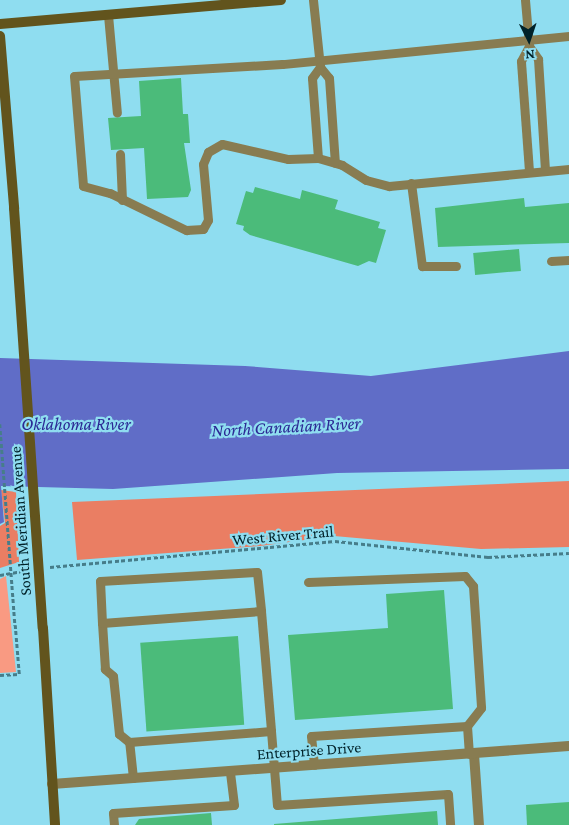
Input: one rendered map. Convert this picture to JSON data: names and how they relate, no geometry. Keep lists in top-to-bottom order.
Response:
{
  "streets": {
    "main road": ["South Meridian Avenue"],
    "street": ["Enterprise Drive"],
    "path": ["West River Trail"]
  },
  "crossings": [
    ["South Meridian Avenue", "Enterprise Drive"]
  ],
  "water": ["Oklahoma River", "North Canadian River"],
  "north": "bottom"
}
